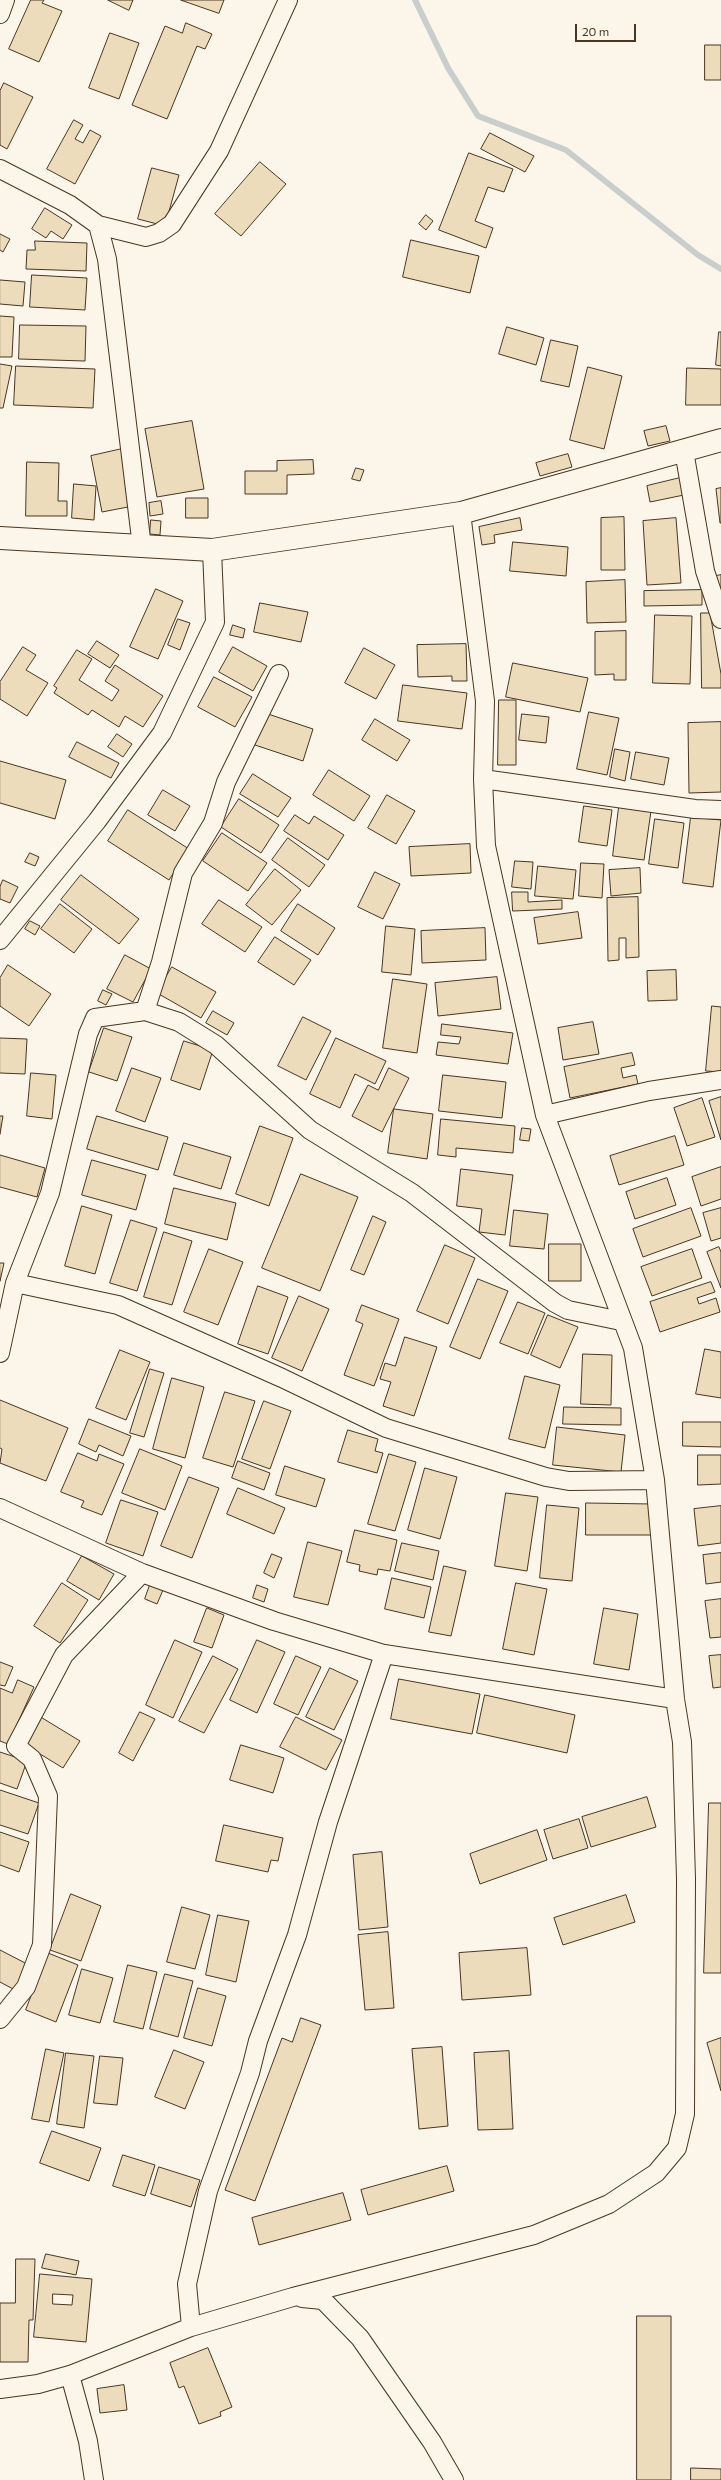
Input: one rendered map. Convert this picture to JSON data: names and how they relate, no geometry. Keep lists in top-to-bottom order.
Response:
{
  "scale_bar": "20 m"
}
